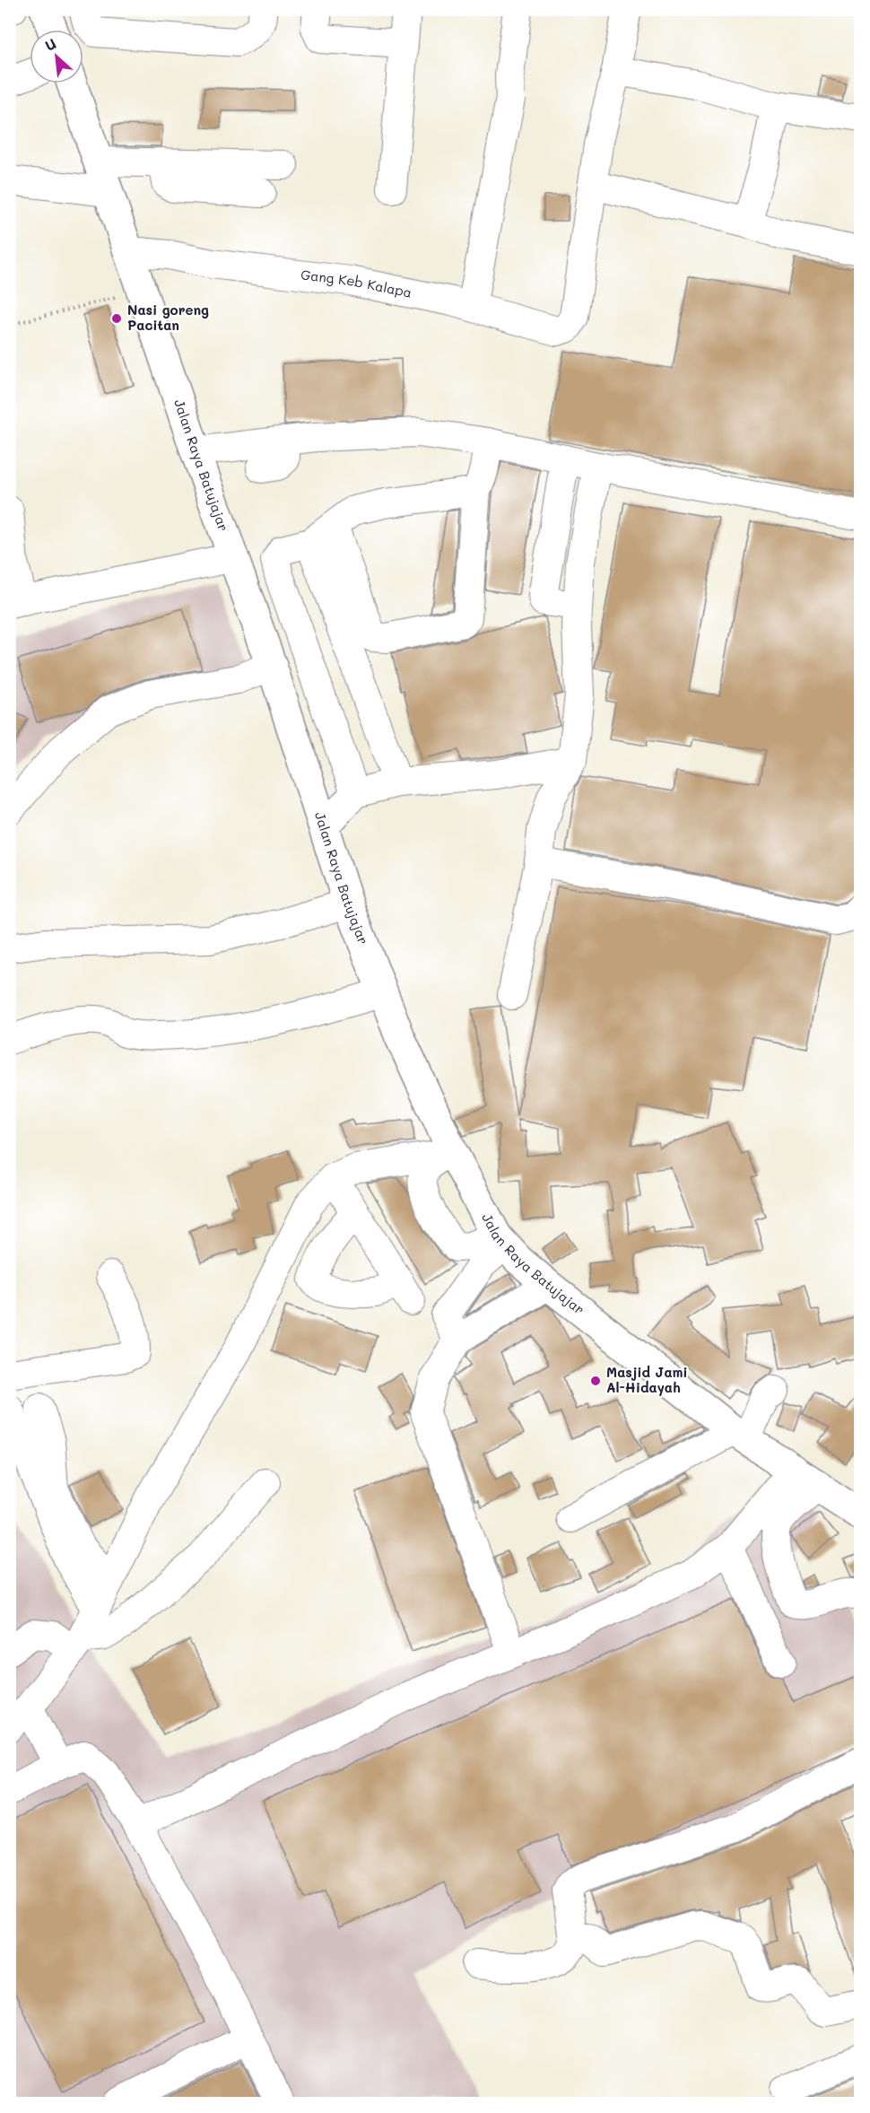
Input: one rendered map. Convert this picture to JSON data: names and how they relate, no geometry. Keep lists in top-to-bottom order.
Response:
{
  "streets": {
    "highway": ["Jalan Raya Batujajar"],
    "street": ["Gang Keb Kalapa"]
  },
  "crossings": [
    ["Gang Keb Kalapa", "Jalan Raya Batujajar"]
  ],
  "places": ["Nasi goreng Pacitan", "Masjid Jami Al-Hidayah"],
  "north": "top left"
}
